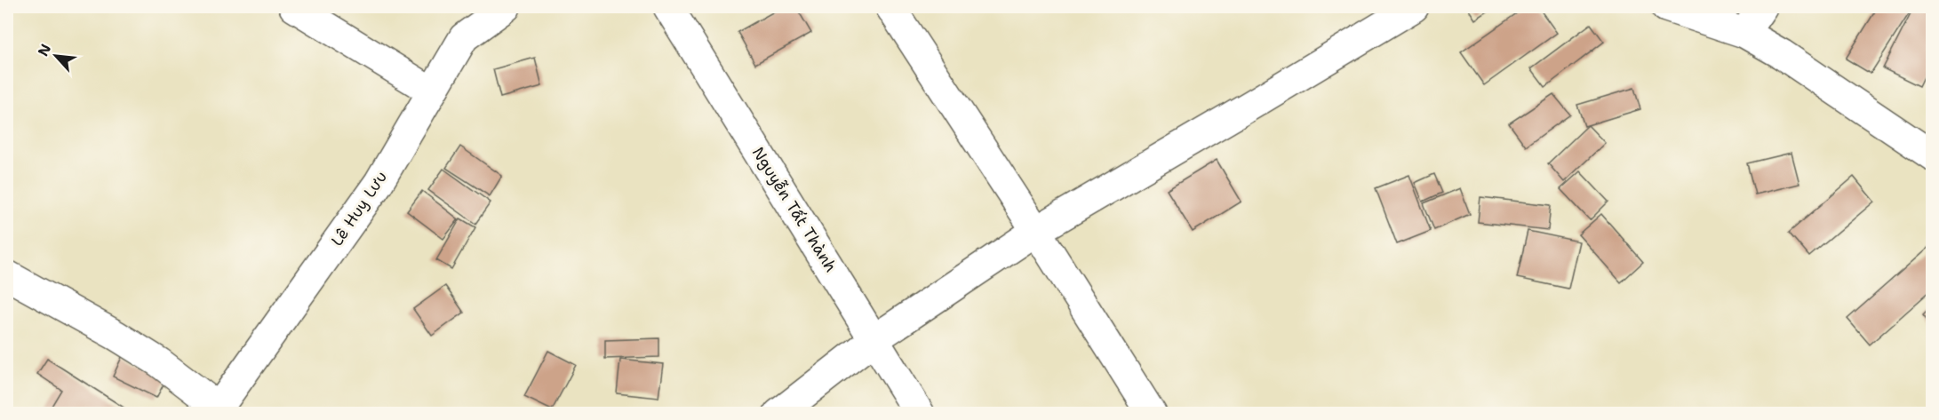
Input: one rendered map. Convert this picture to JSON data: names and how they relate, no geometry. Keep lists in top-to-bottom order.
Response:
{
  "streets": {
    "street": ["Lê Huy Lưu", "Nguyễn Tất Thành"]
  },
  "north": "top left"
}
